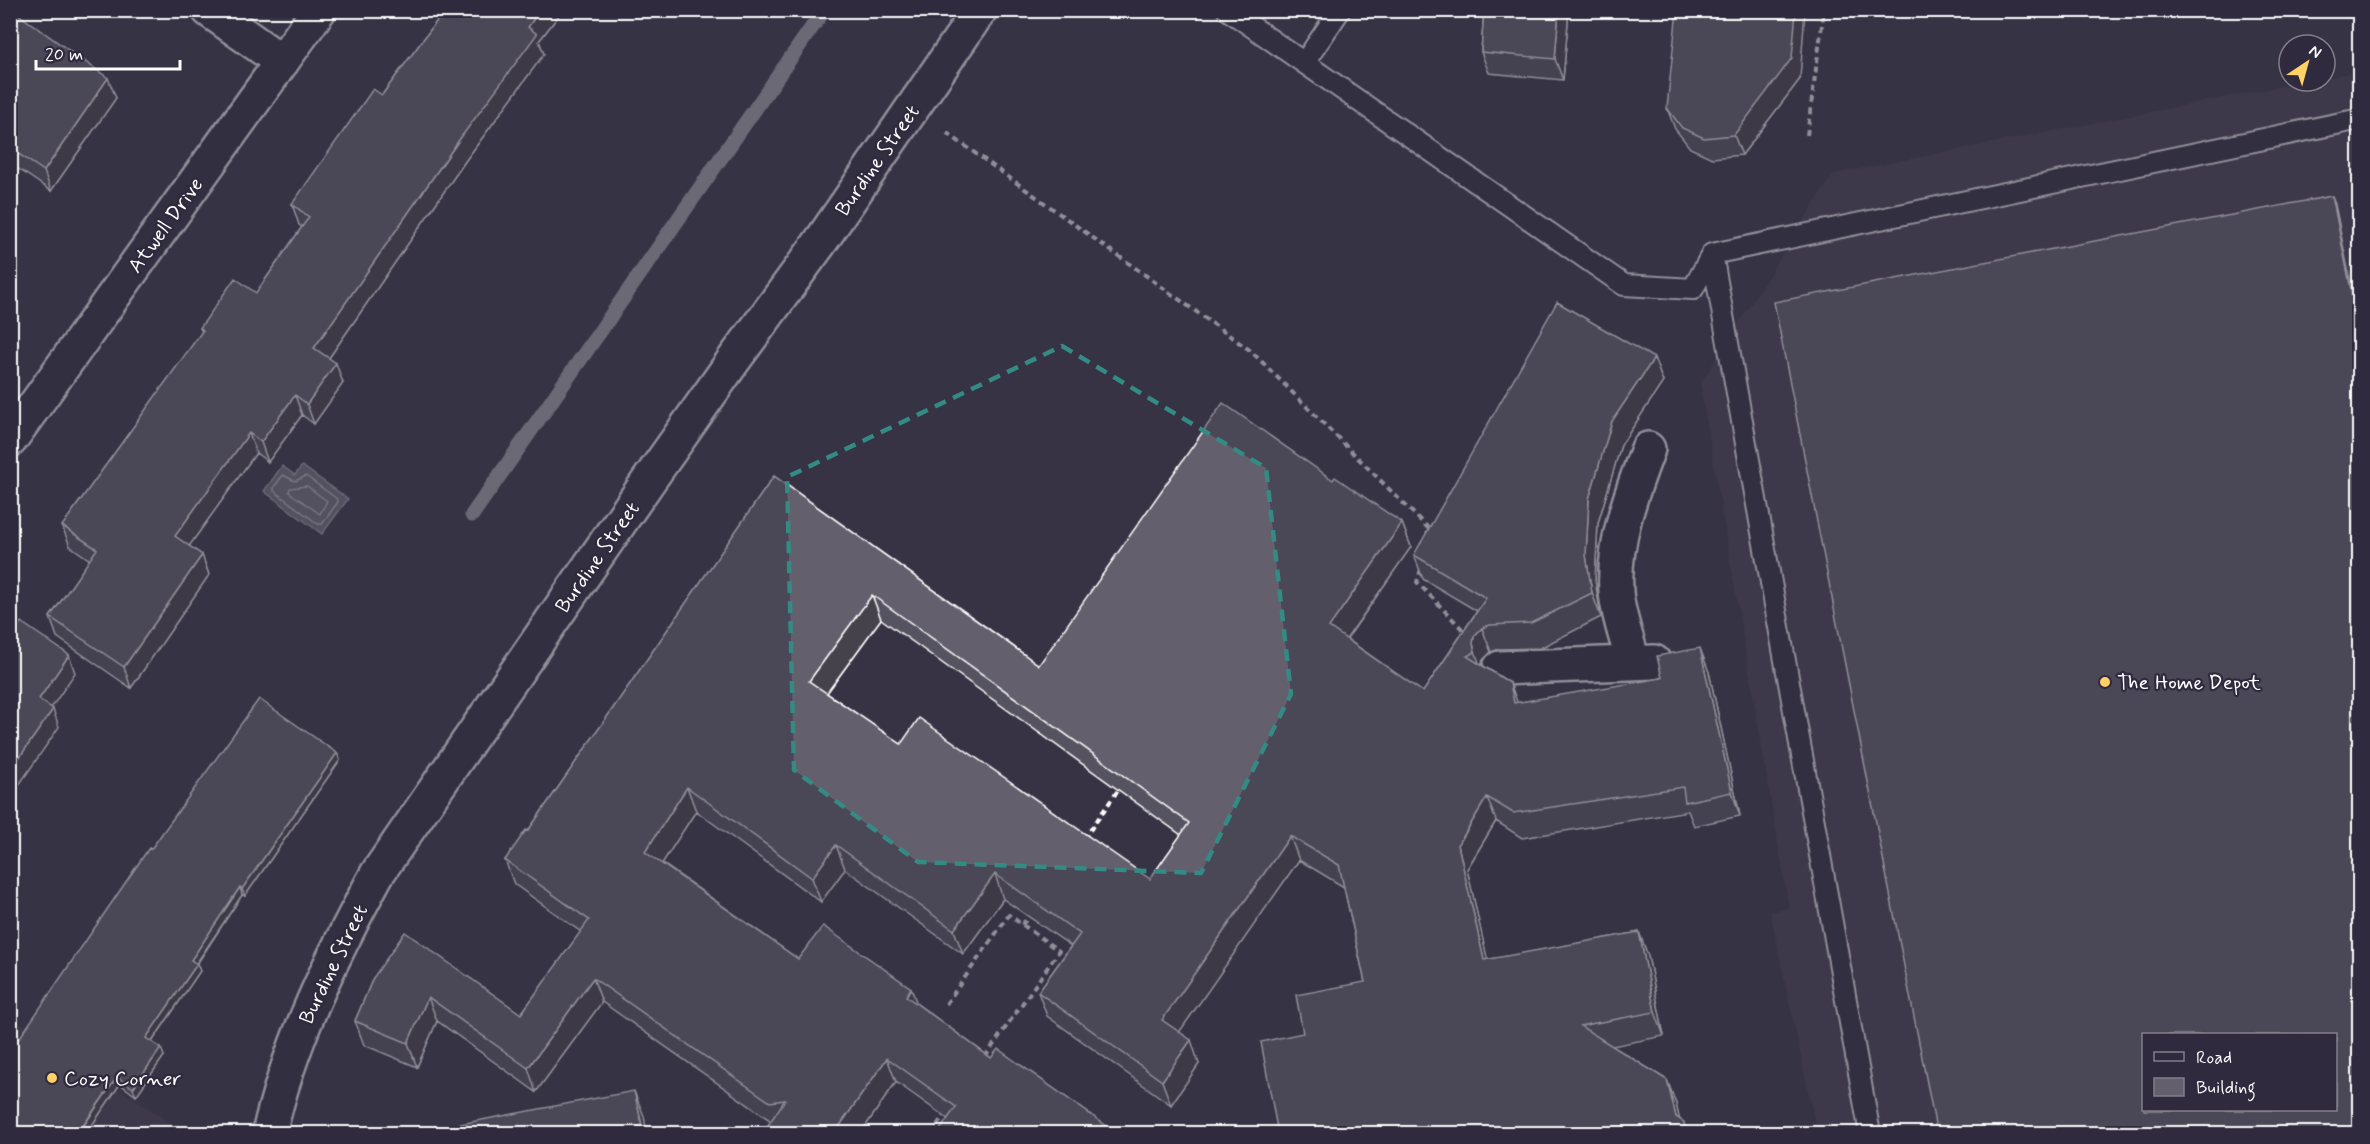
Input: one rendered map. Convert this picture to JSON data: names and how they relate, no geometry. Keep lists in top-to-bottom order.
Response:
{
  "streets": {
    "street": ["Burdine Street", "Atwell Drive"]
  },
  "places": ["The Home Depot", "Cozy Corner"],
  "legend": ["Road", "Building"],
  "scale_bar": "20 m",
  "north": "top right"
}
